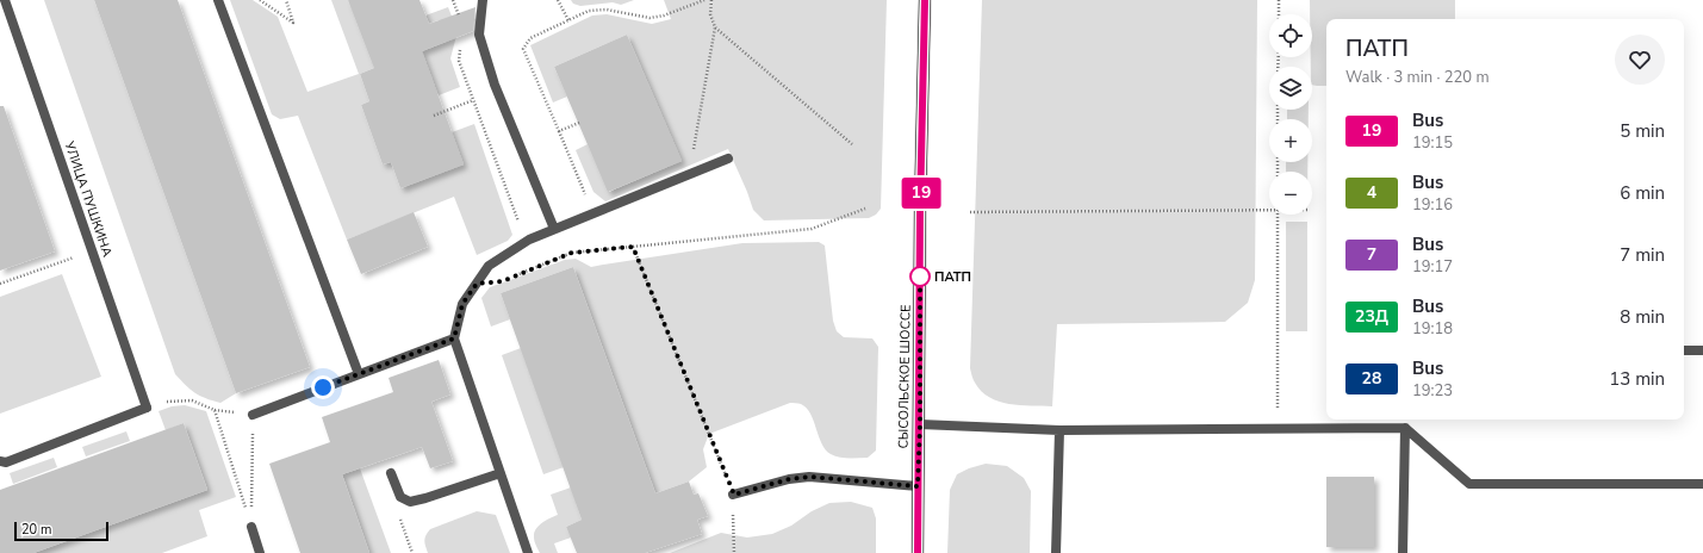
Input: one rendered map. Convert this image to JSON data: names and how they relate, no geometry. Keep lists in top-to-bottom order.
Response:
{
  "streets": {
    "main road": ["СЫСОЛЬСКОЕ ШОССЕ"],
    "street": ["УЛИЦА ПУШКИНА"]
  },
  "places": ["ПАТП"],
  "lines": ["bus line 19"],
  "scale_bar": "20 m",
  "page": {
    "on_map": "19",
    "map_buttons": ["+", "−"],
    "heading": ["ПАТП", "Walk · 3 min · 220 m"],
    "list": [
      {
        "mark": "19",
        "name": "Bus",
        "note": "19:15",
        "value": "5 min"
      },
      {
        "mark": "4",
        "name": "Bus",
        "note": "19:16",
        "value": "6 min"
      },
      {
        "mark": "7",
        "name": "Bus",
        "note": "19:17",
        "value": "7 min"
      },
      {
        "mark": "23Д",
        "name": "Bus",
        "note": "19:18",
        "value": "8 min"
      },
      {
        "mark": "28",
        "name": "Bus",
        "note": "19:23",
        "value": "13 min"
      }
    ],
    "scale": "20 m"
  }
}
